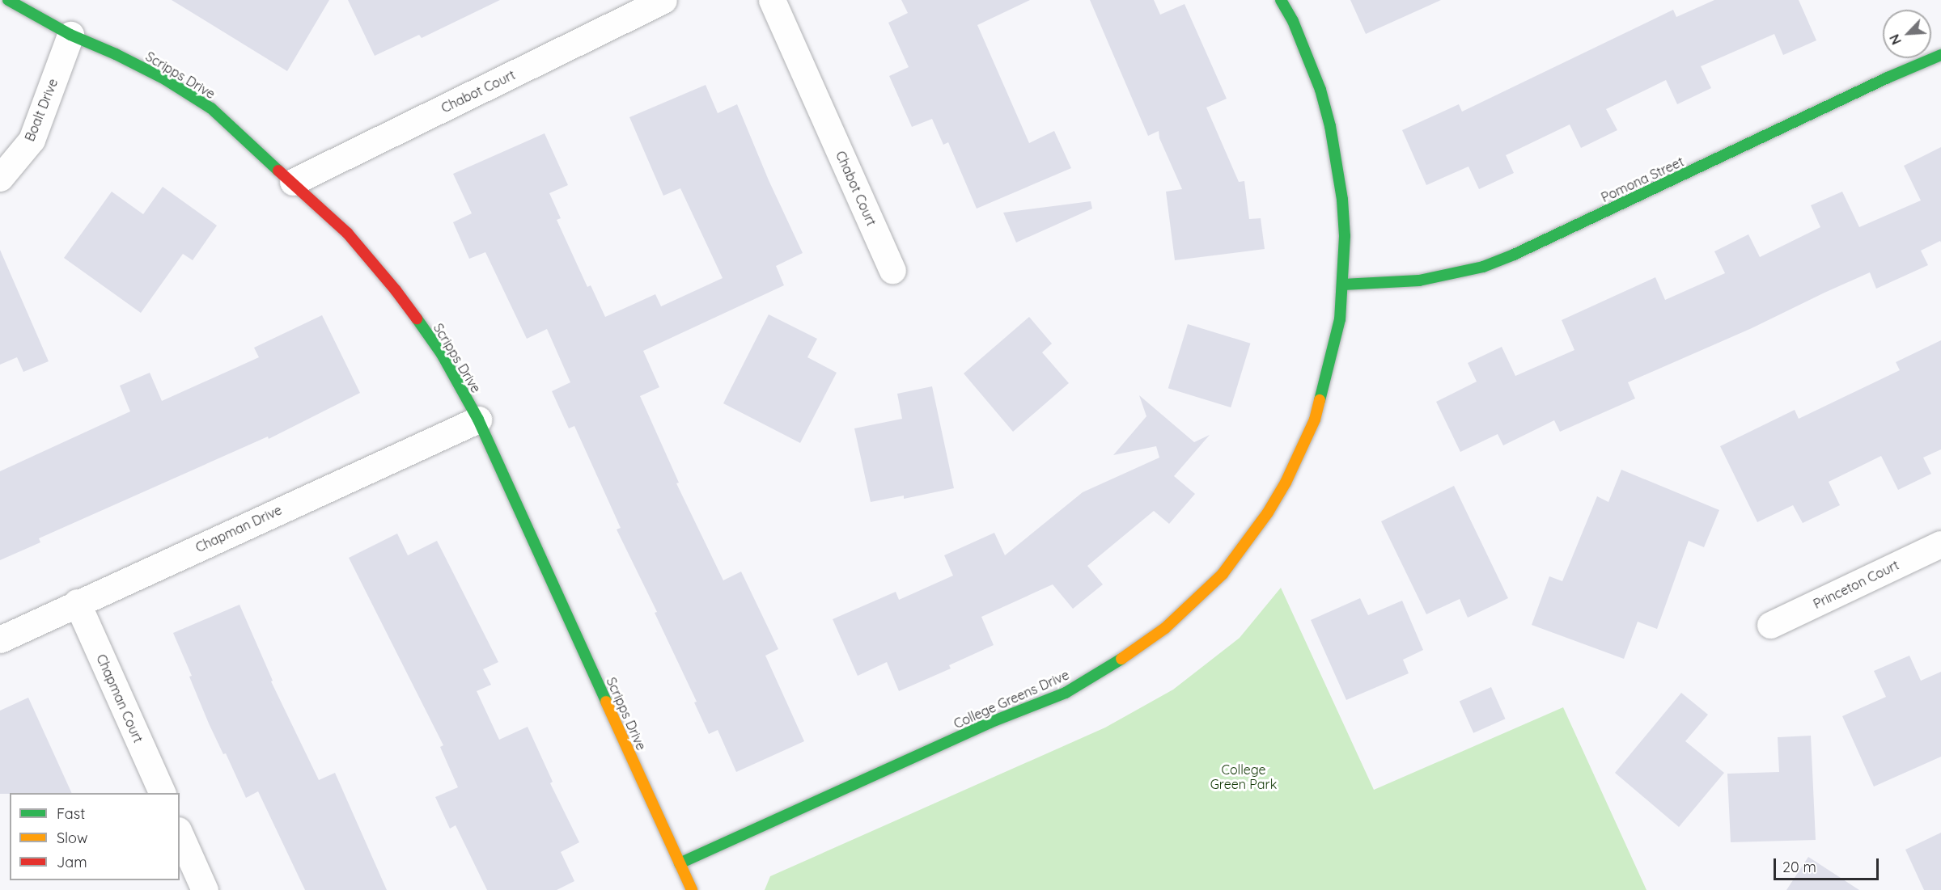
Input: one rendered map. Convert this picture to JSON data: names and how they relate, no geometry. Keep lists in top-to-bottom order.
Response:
{
  "streets": {
    "street": [
      "Scripps Drive",
      "Chabot Court",
      "Boalt Drive",
      "Pomona Street",
      "Chapman Drive",
      "Princeton Court",
      "Chapman Court",
      "College Greens Drive"
    ]
  },
  "crossings": [
    ["Scripps Drive", "Chabot Court"],
    ["Scripps Drive", "Boalt Drive"],
    ["Scripps Drive", "Chapman Drive"],
    ["Scripps Drive", "College Greens Drive"],
    ["Pomona Street", "College Greens Drive"],
    ["Chapman Drive", "Chapman Court"]
  ],
  "parks": ["College Green Park"],
  "legend": ["Fast", "Slow", "Jam"],
  "scale_bar": "20 m",
  "north": "bottom left"
}
